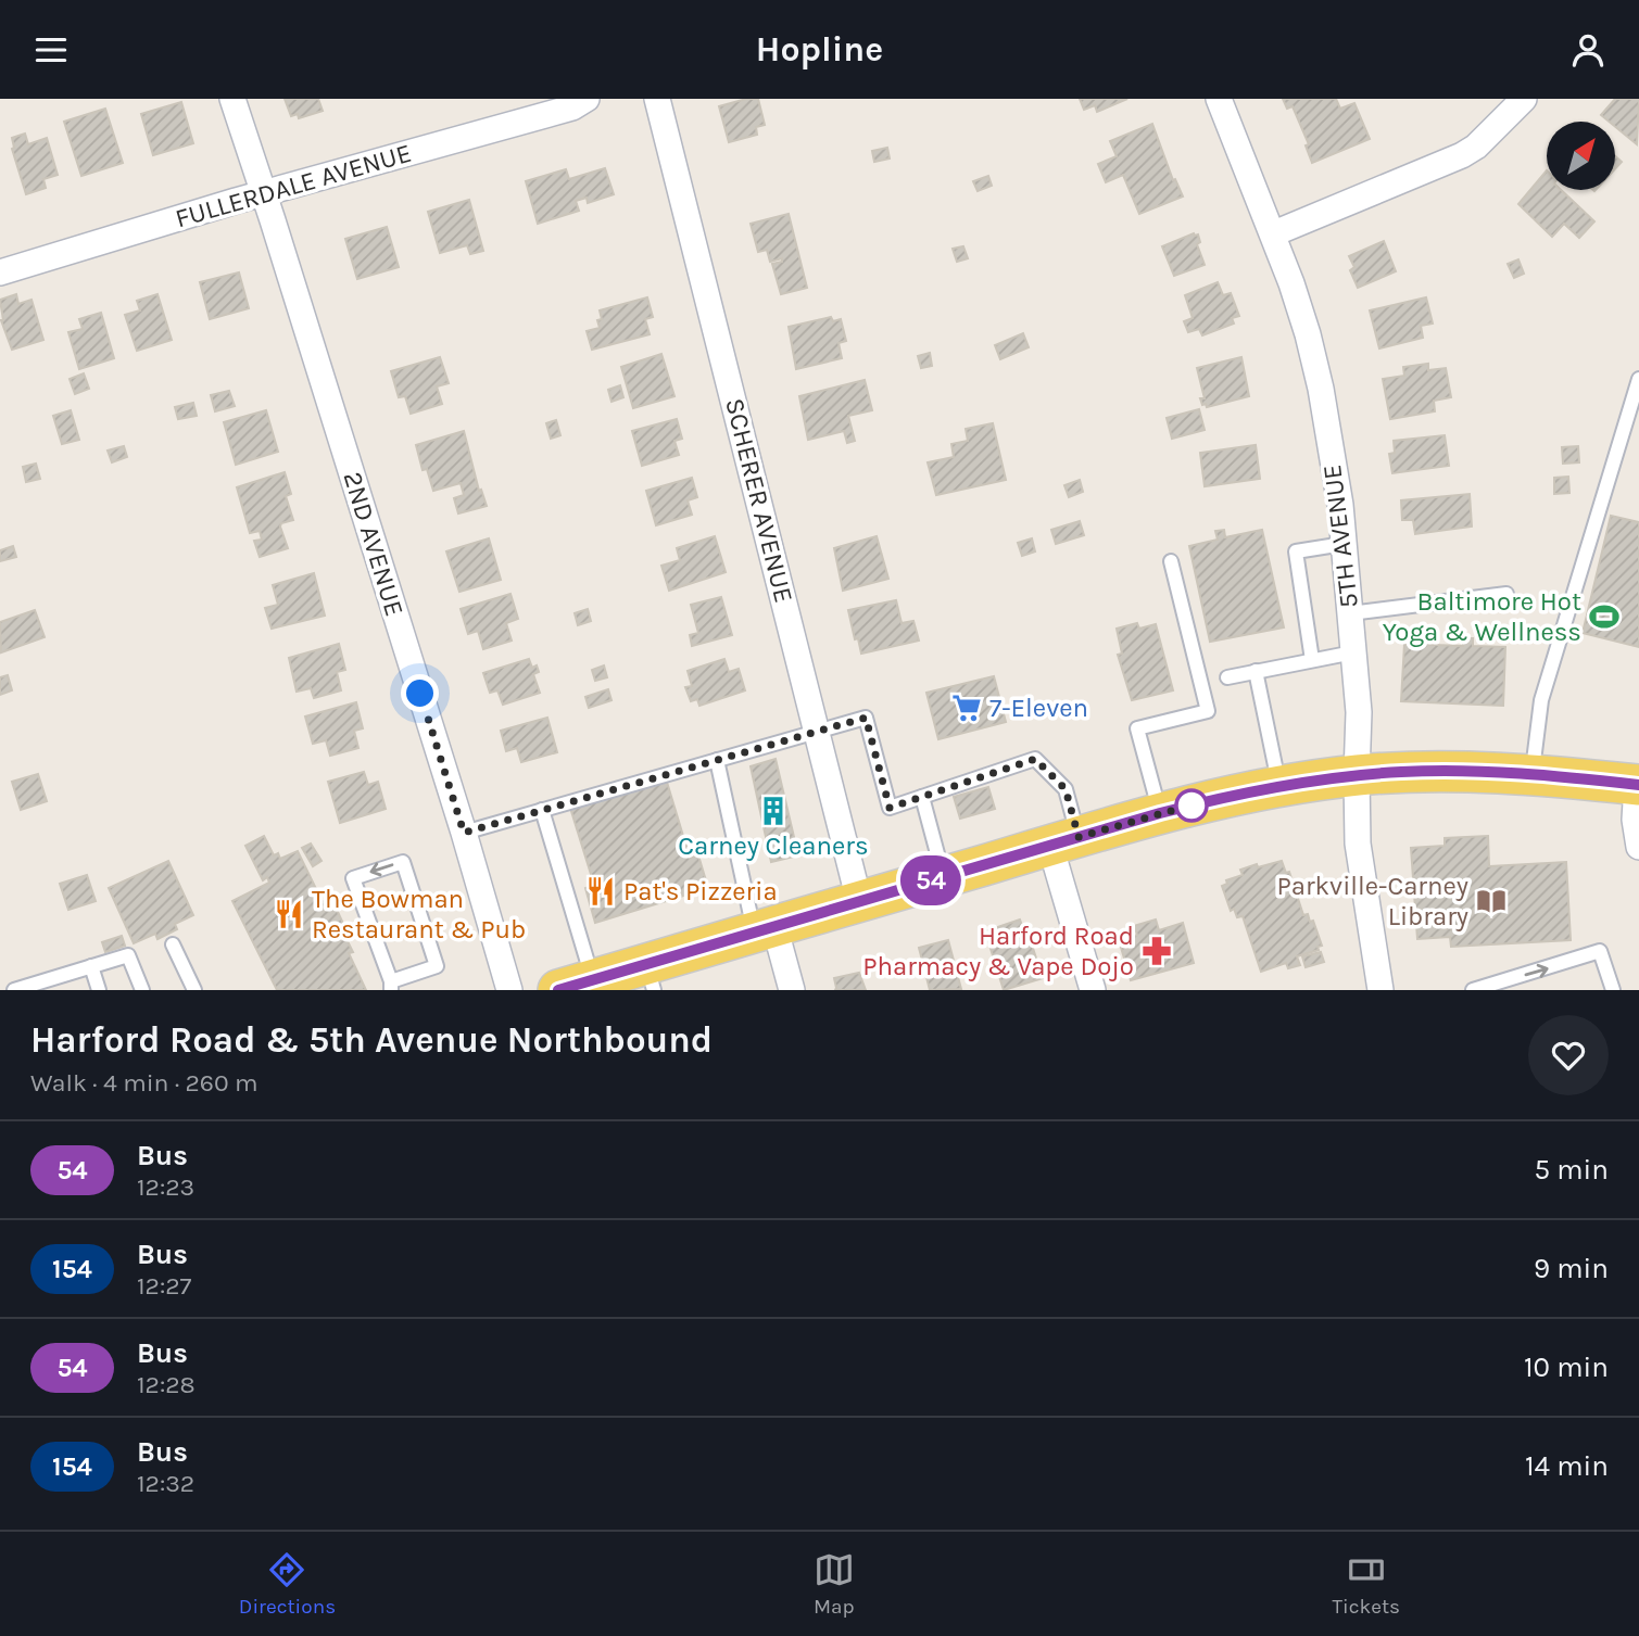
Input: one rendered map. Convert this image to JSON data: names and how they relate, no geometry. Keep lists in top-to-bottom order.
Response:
{
  "streets": {
    "street": [
      "FULLERDALE AVENUE",
      "SCHERER AVENUE",
      "5TH AVENUE",
      "2ND AVENUE"
    ]
  },
  "crossings": [
    ["FULLERDALE AVENUE", "2ND AVENUE"]
  ],
  "places": {
    "sports": ["Baltimore Hot Yoga & Wellness"],
    "supermarket": ["7-Eleven"],
    "building": ["Carney Cleaners"],
    "restaurant": ["Pat's Pizzeria", "The Bowman Restaurant & Pub"],
    "library": ["Parkville-Carney Library"],
    "pharmacy": ["Harford Road Pharmacy & Vape Dojo"]
  },
  "lines": ["bus line 54"],
  "north": "top right",
  "page": {
    "header": "Hopline",
    "on_map": "54",
    "heading": ["Harford Road & 5th Avenue Northbound", "Walk · 4 min · 260 m"],
    "list": [
      {
        "mark": "54",
        "name": "Bus",
        "note": "12:23",
        "value": "5 min"
      },
      {
        "mark": "154",
        "name": "Bus",
        "note": "12:27",
        "value": "9 min"
      },
      {
        "mark": "54",
        "name": "Bus",
        "note": "12:28",
        "value": "10 min"
      },
      {
        "mark": "154",
        "name": "Bus",
        "note": "12:32",
        "value": "14 min"
      }
    ],
    "tabs": ["Directions", "Map", "Tickets"]
  }
}
